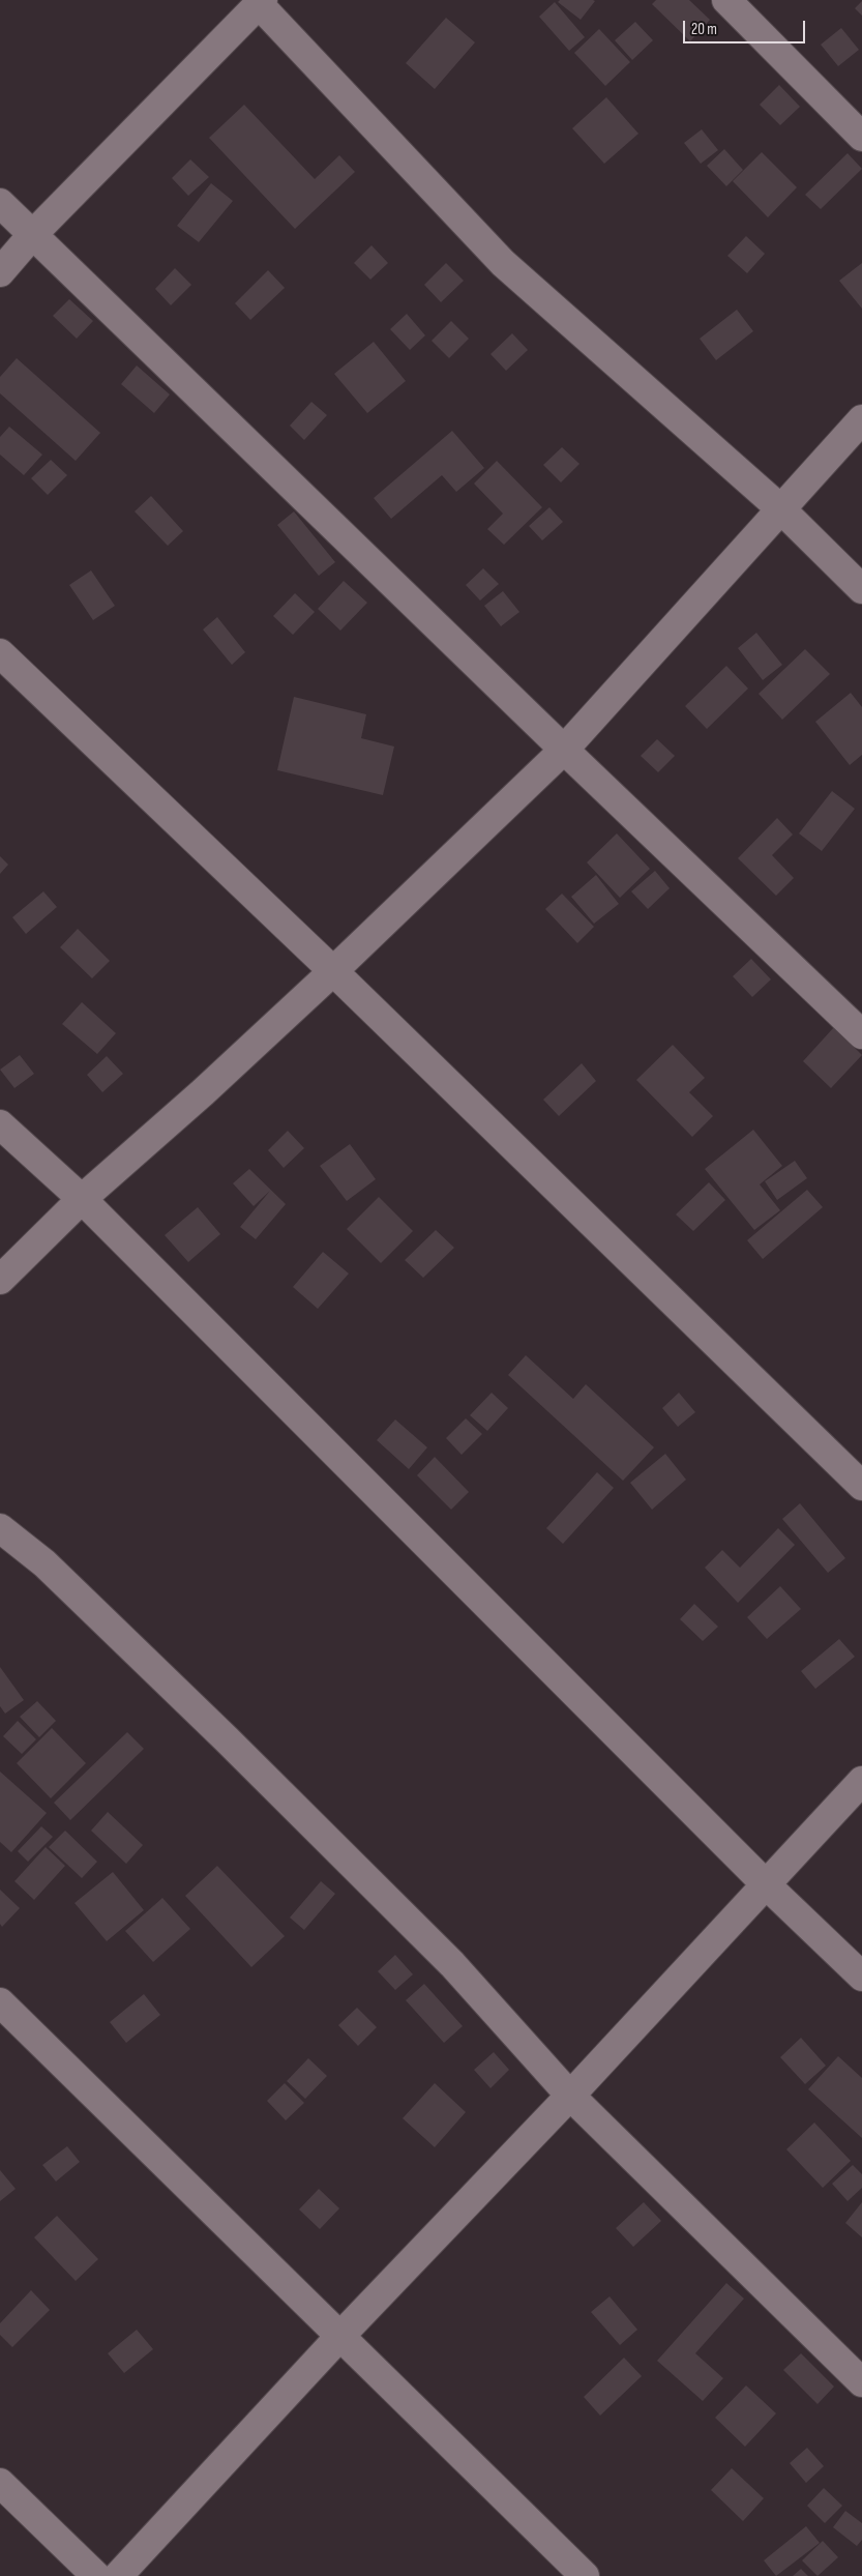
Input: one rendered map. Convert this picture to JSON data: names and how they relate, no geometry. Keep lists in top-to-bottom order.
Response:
{
  "scale_bar": "20 m"
}
